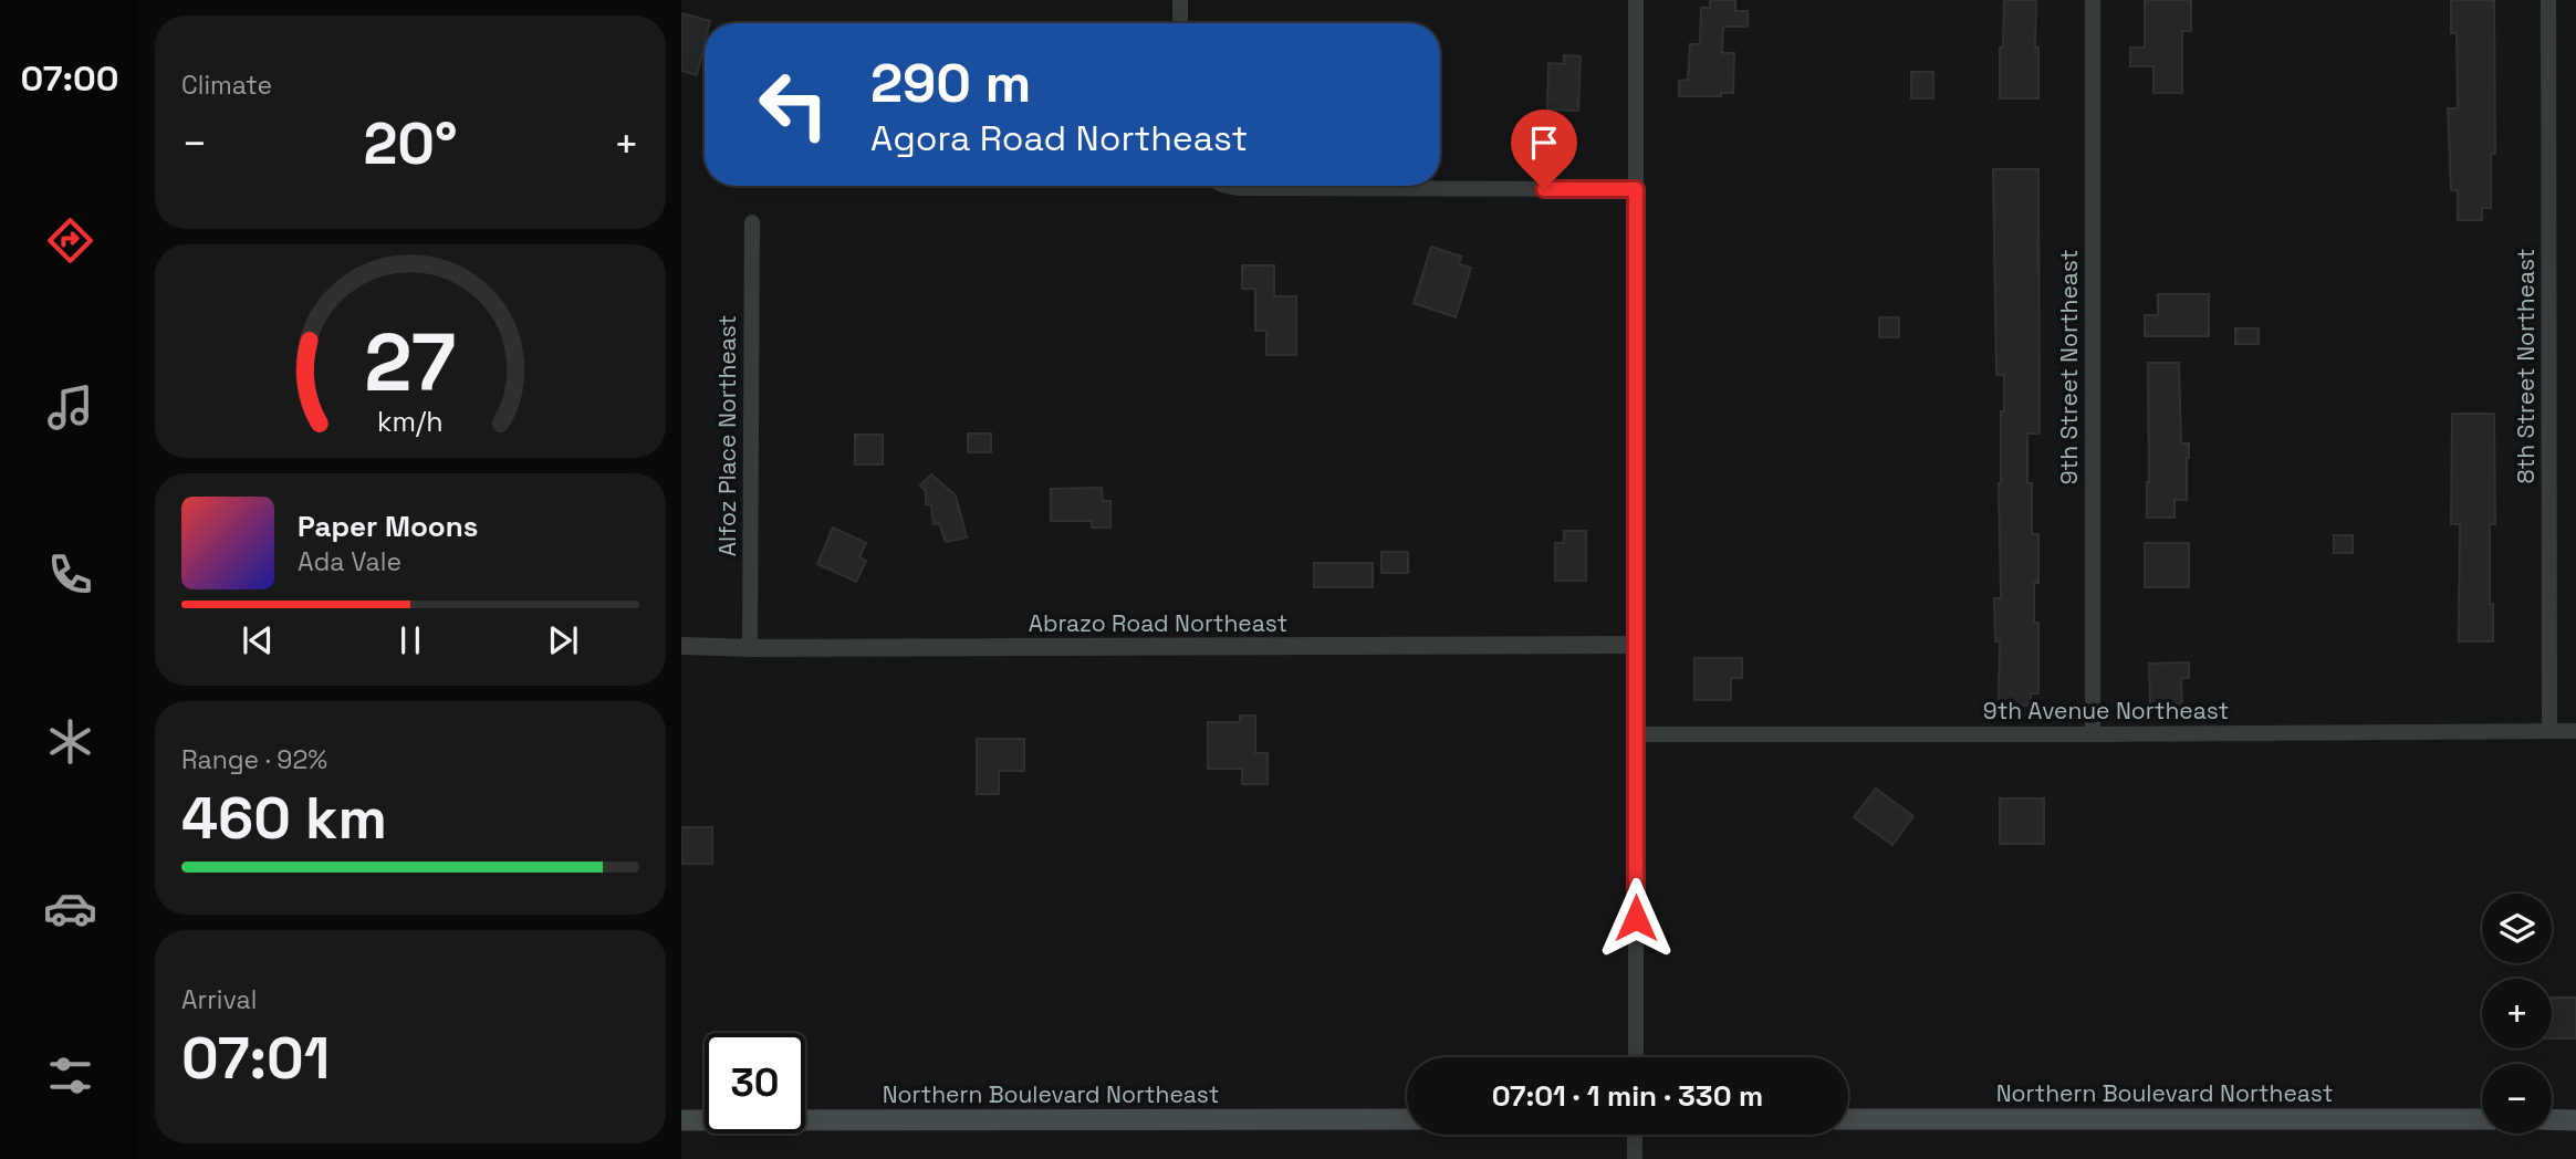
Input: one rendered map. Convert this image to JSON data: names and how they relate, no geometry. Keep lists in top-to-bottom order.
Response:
{
  "streets": {
    "main road": ["Northern Boulevard Northeast"],
    "street": [
      "8th Street Northeast",
      "9th Street Northeast",
      "Alfoz Place Northeast",
      "Abrazo Road Northeast",
      "9th Avenue Northeast"
    ]
  },
  "crossings": [
    ["8th Street Northeast", "9th Avenue Northeast"],
    ["9th Street Northeast", "9th Avenue Northeast"],
    ["Alfoz Place Northeast", "Abrazo Road Northeast"]
  ],
  "page": {
    "tabs": "07:00",
    "tile": [
      "Climate",
      ["Range · 92%", "460 km"],
      ["Arrival", "07:01"]
    ],
    "turn": ["290 m", "Agora Road Northeast"],
    "heat": ["−", "20°", "+"],
    "song": ["Paper Moons", "Ada Vale"],
    "map_buttons": ["+", "−"],
    "limit": "30",
    "trip": "07:01 · 1 min · 330 m",
    "gauge": ["27", "km/h"]
  }
}
